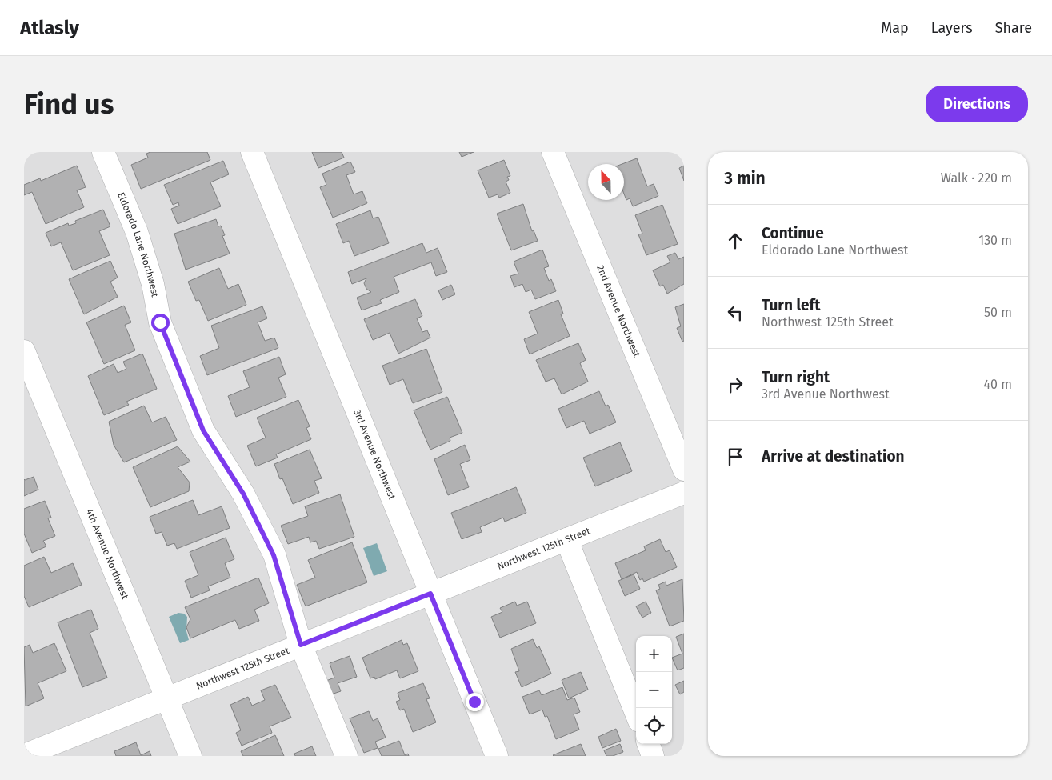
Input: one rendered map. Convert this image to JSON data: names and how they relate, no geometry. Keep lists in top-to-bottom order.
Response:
{
  "streets": {
    "street": [
      "Eldorado Lane Northwest",
      "2nd Avenue Northwest",
      "3rd Avenue Northwest",
      "Northwest 125th Street",
      "4th Avenue Northwest"
    ]
  },
  "crossings": [
    ["Eldorado Lane Northwest", "Northwest 125th Street"],
    ["3rd Avenue Northwest", "Northwest 125th Street"],
    ["Northwest 125th Street", "4th Avenue Northwest"]
  ],
  "north": "top",
  "page": {
    "header": "Atlasly",
    "nav": ["Map", "Layers", "Share"],
    "buttons": "Directions",
    "title": "Find us",
    "heading": ["3 min", "Walk · 220 m"],
    "list": [
      ["Continue", "Eldorado Lane Northwest", "130 m"],
      ["Turn left", "Northwest 125th Street", "50 m"],
      ["Turn right", "3rd Avenue Northwest", "40 m"],
      "Arrive at destination"
    ],
    "map_buttons": ["+", "−"]
  }
}
